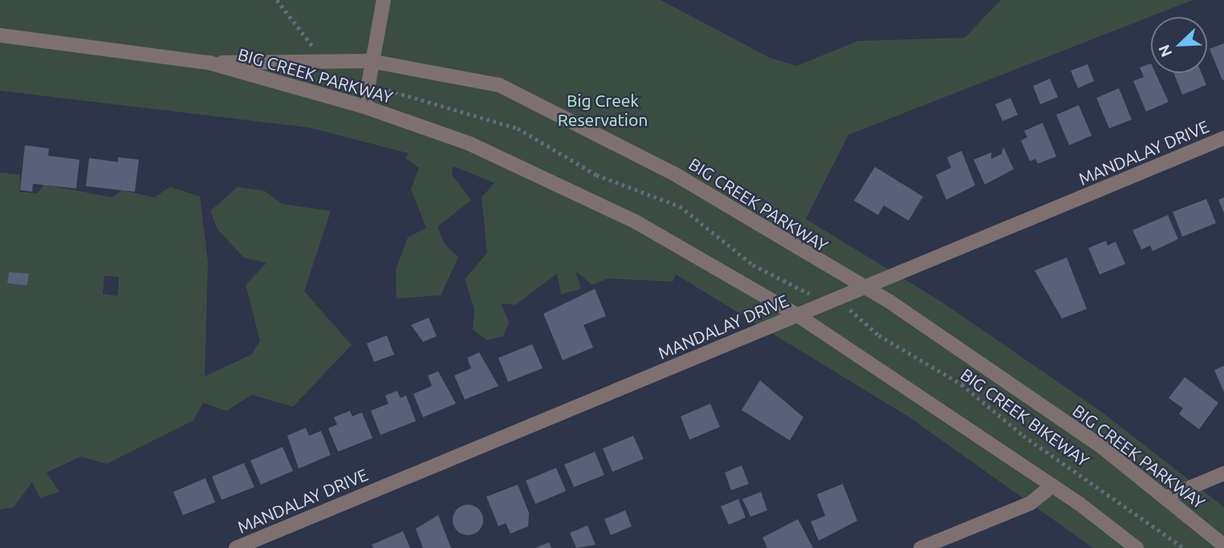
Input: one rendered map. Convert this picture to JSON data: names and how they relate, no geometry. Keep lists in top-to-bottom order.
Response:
{
  "streets": {
    "street": ["BIG CREEK PARKWAY", "MANDALAY DRIVE"],
    "path": ["BIG CREEK BIKEWAY"]
  },
  "crossings": [
    ["BIG CREEK PARKWAY", "MANDALAY DRIVE"]
  ],
  "parks": ["Big Creek Reservation"],
  "north": "bottom left"
}
